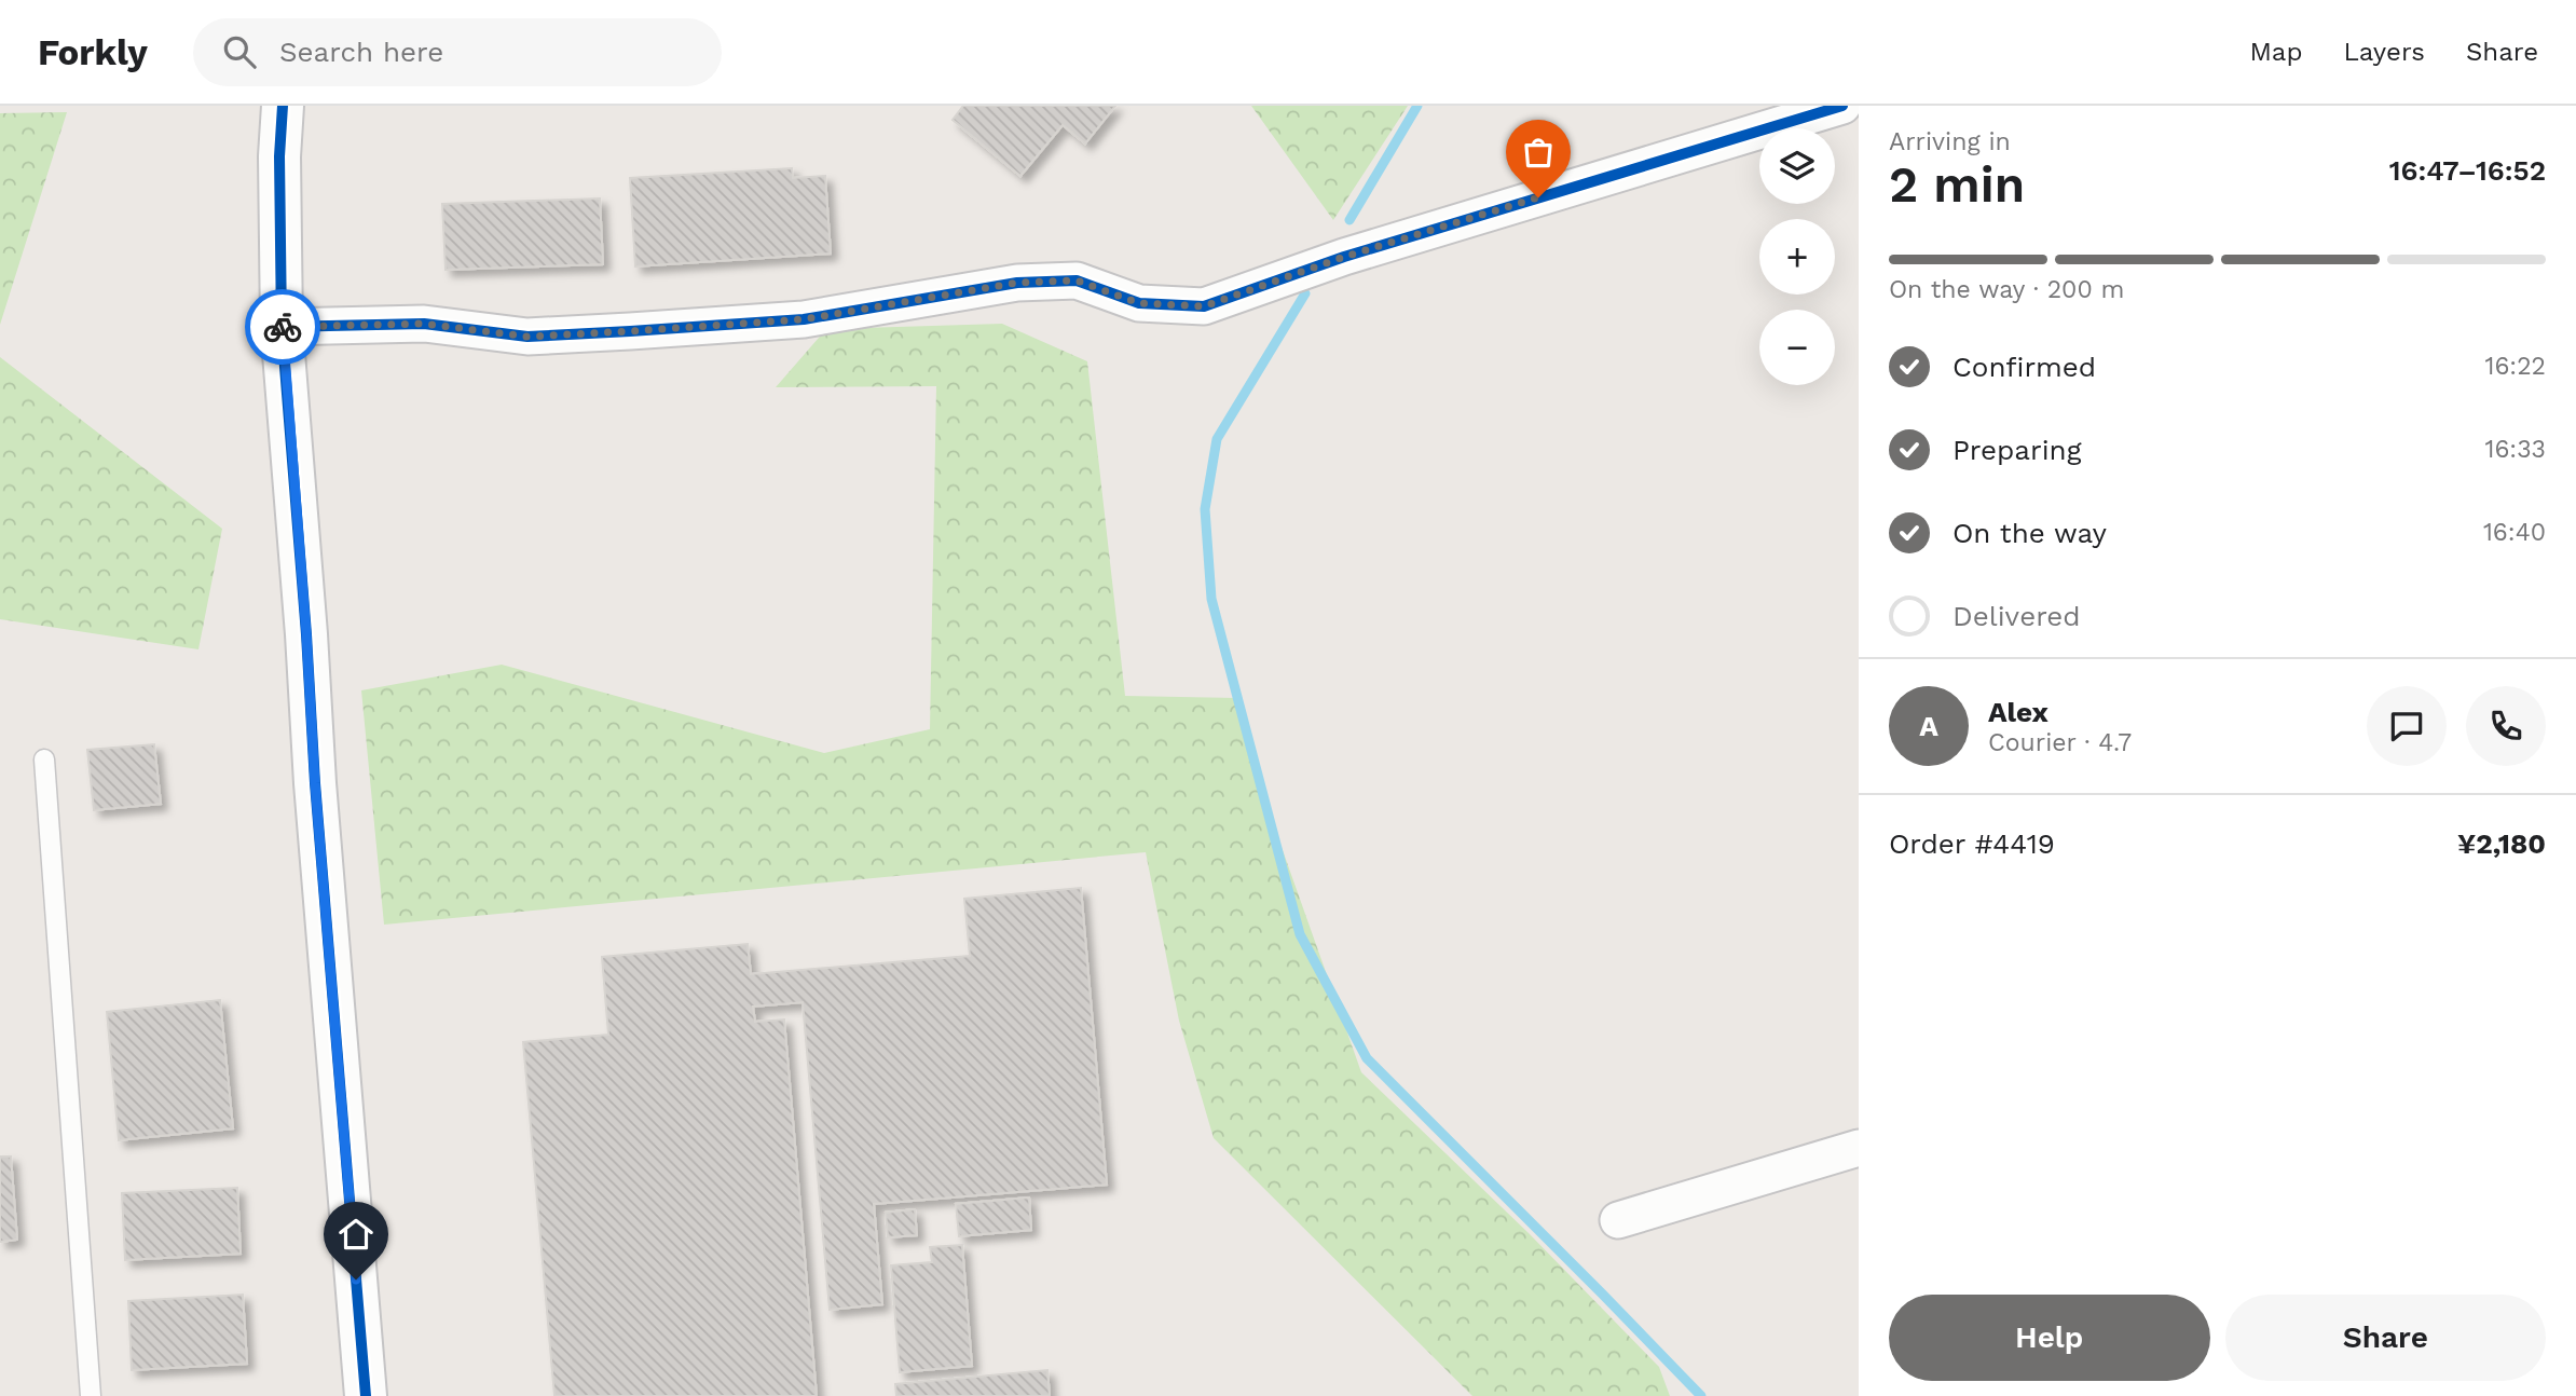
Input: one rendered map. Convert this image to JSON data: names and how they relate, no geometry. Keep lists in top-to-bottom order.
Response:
{
  "page": {
    "header": "Forkly",
    "search": "Search here",
    "nav": ["Map", "Layers", "Share"],
    "heading": ["2 min", "Arriving in", "16:47–16:52"],
    "panel": [
      "Alex",
      "Courier · 4.7",
      "Order #4419",
      "¥2,180"
    ],
    "map_buttons": ["+", "−"],
    "bar": "On the way · 200 m",
    "list": [
      ["Confirmed", "16:22"],
      ["Preparing", "16:33"],
      ["On the way", "16:40"],
      "Delivered"
    ],
    "round": "A",
    "buttons": ["Help", "Share"]
  }
}
